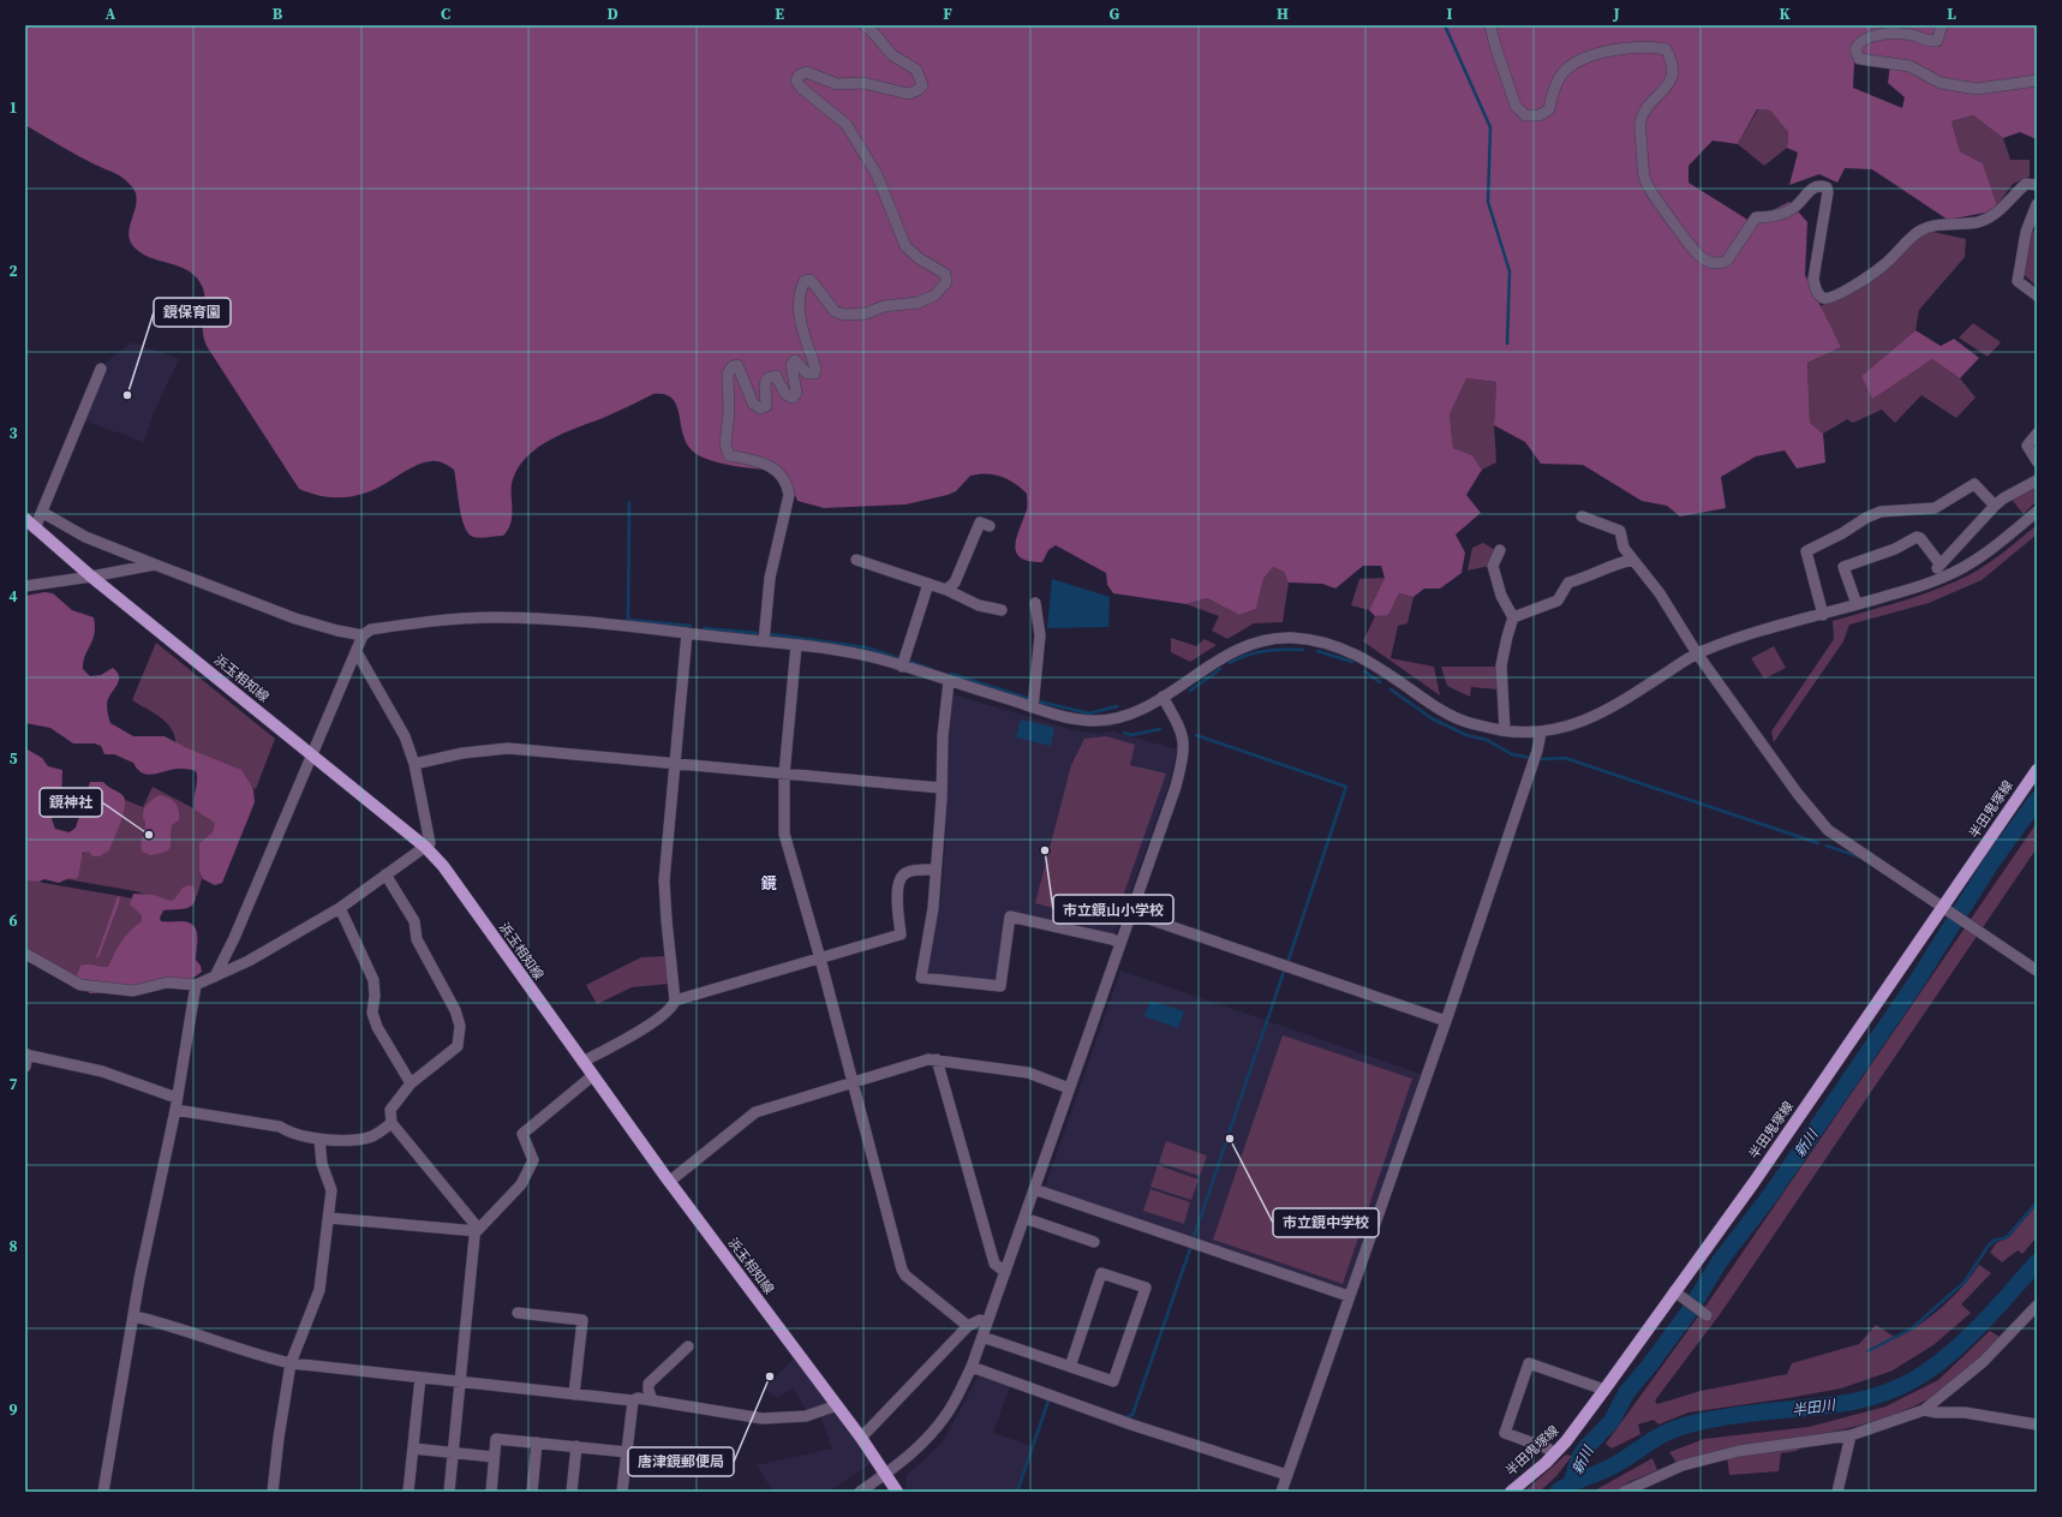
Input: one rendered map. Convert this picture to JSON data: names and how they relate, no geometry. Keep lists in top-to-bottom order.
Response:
{
  "streets": {
    "main road": ["浜玉相知線", "半田鬼塚線"]
  },
  "districts": ["鏡"],
  "water": ["新川", "半田川"],
  "places": [
    "鏡保育園",
    "鏡神社",
    "市立鏡山小学校",
    "市立鏡中学校",
    "唐津鏡郵便局"
  ],
  "grid": {
    "columns": [
      "A",
      "B",
      "C",
      "D",
      "E",
      "F",
      "G",
      "H",
      "I",
      "J",
      "K",
      "L"
    ],
    "rows": [
      "1",
      "2",
      "3",
      "4",
      "5",
      "6",
      "7",
      "8",
      "9"
    ]
  }
}
